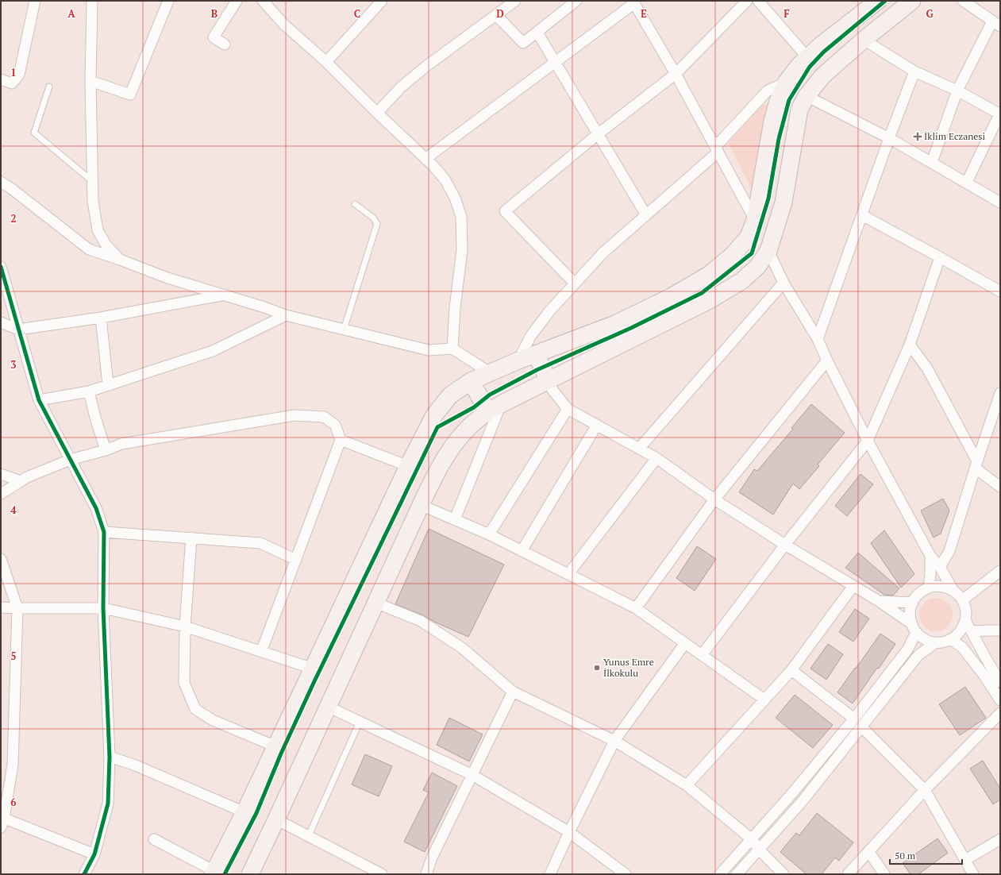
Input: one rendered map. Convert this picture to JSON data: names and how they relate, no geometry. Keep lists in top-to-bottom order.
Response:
{
  "places": {
    "health": ["İklim Eczanesi"],
    "other": ["Yunus Emre İlkokulu"]
  },
  "scale_bar": "50 m",
  "grid": {
    "columns": [
      "A",
      "B",
      "C",
      "D",
      "E",
      "F",
      "G"
    ],
    "rows": [
      "1",
      "2",
      "3",
      "4",
      "5",
      "6"
    ]
  }
}
